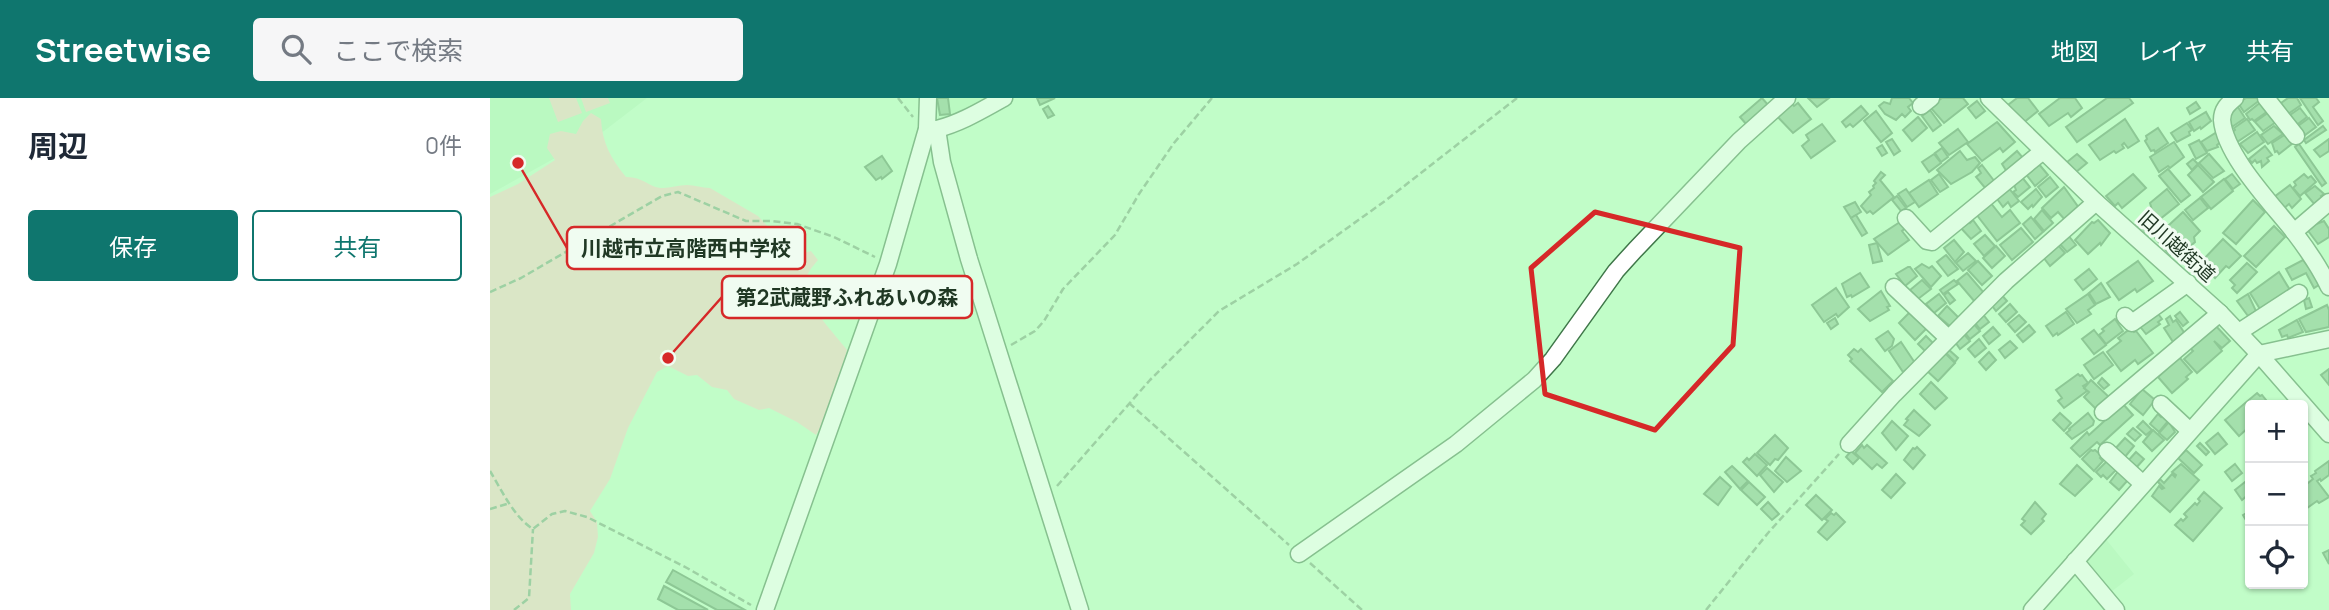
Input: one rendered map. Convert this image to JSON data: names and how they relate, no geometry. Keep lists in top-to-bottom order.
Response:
{
  "streets": {
    "street": ["旧川越街道"]
  },
  "places": ["川越市立高階西中学校", "第2武蔵野ふれあいの森"],
  "page": {
    "header": "Streetwise",
    "search": "ここで検索",
    "nav": ["地図", "レイヤ", "共有"],
    "heading": ["周辺", "0件"],
    "buttons": ["保存", "共有"],
    "map_buttons": ["+", "−"]
  }
}
